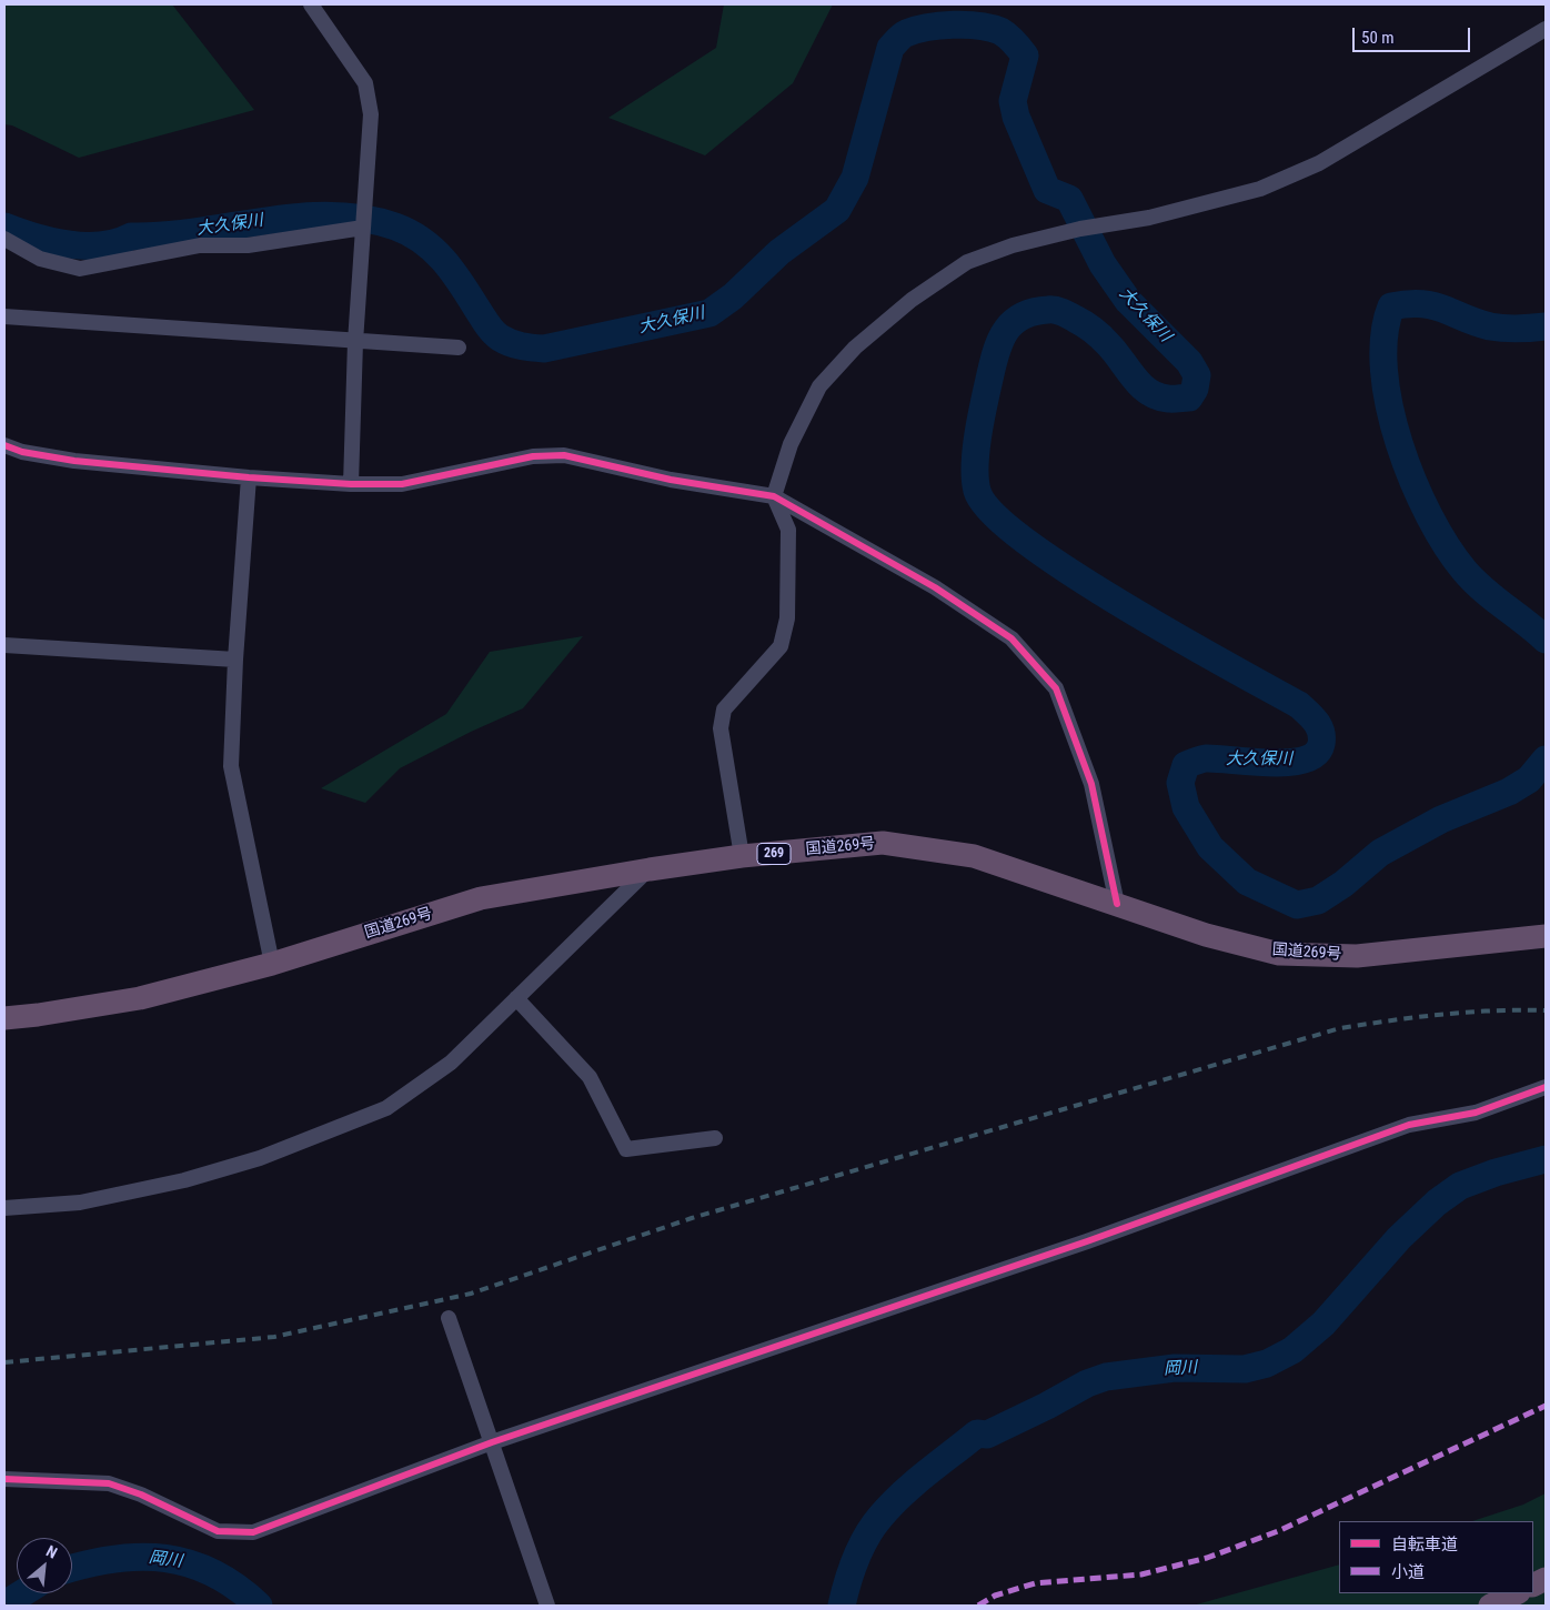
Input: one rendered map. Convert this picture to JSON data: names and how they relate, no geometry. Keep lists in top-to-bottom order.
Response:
{
  "streets": {
    "highway": ["国道269号", "269"]
  },
  "water": ["大久保川", "岡川"],
  "legend": ["自転車道", "小道"],
  "scale_bar": "50 m",
  "north": "top right"
}
